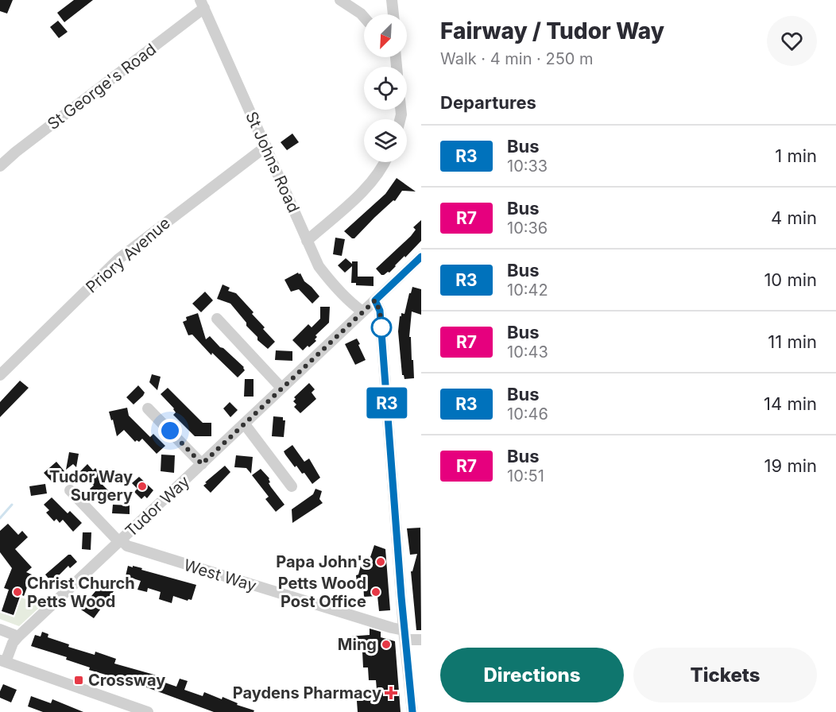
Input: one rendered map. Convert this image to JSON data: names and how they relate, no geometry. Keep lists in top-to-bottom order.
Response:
{
  "streets": {
    "street": [
      "St George's Road",
      "St Johns Road",
      "Priory Avenue",
      "Tudor Way",
      "West Way"
    ]
  },
  "crossings": [
    ["St George's Road", "St Johns Road"],
    ["St Johns Road", "Priory Avenue"],
    ["St Johns Road", "Tudor Way"],
    ["Tudor Way", "West Way"]
  ],
  "places": {
    "other": [
      "Tudor Way Surgery",
      "Papa John's",
      "Christ Church Petts Wood",
      "Petts Wood Post Office",
      "Ming"
    ],
    "transit": ["Crossway"],
    "health": ["Paydens Pharmacy"]
  },
  "lines": ["bus line R3"],
  "north": "bottom left",
  "page": {
    "on_map": "R3",
    "heading": [
      ["Fairway / Tudor Way", "Walk · 4 min · 250 m"],
      "Departures"
    ],
    "list": [
      {
        "mark": "R3",
        "name": "Bus",
        "note": "10:33",
        "value": "1 min"
      },
      {
        "mark": "R7",
        "name": "Bus",
        "note": "10:36",
        "value": "4 min"
      },
      {
        "mark": "R3",
        "name": "Bus",
        "note": "10:42",
        "value": "10 min"
      },
      {
        "mark": "R7",
        "name": "Bus",
        "note": "10:43",
        "value": "11 min"
      },
      {
        "mark": "R3",
        "name": "Bus",
        "note": "10:46",
        "value": "14 min"
      },
      {
        "mark": "R7",
        "name": "Bus",
        "note": "10:51",
        "value": "19 min"
      }
    ],
    "buttons": ["Directions", "Tickets"]
  }
}
